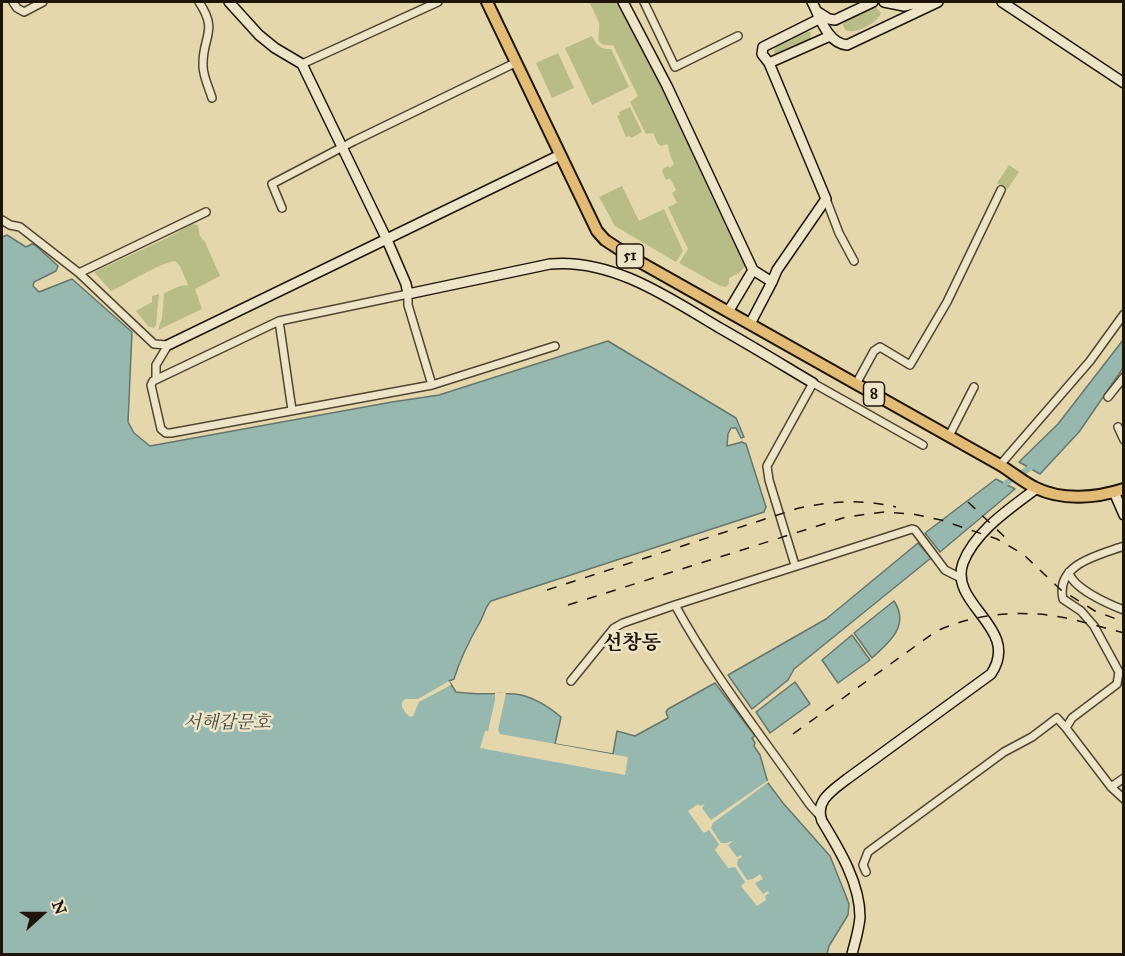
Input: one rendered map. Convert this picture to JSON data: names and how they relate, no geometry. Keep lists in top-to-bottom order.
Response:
{
  "streets": {
    "main road": ["51", "8"]
  },
  "crossings": [
    ["51", "8"]
  ],
  "districts": ["선창동"],
  "water": ["서해갑문호"],
  "north": "right"
}
